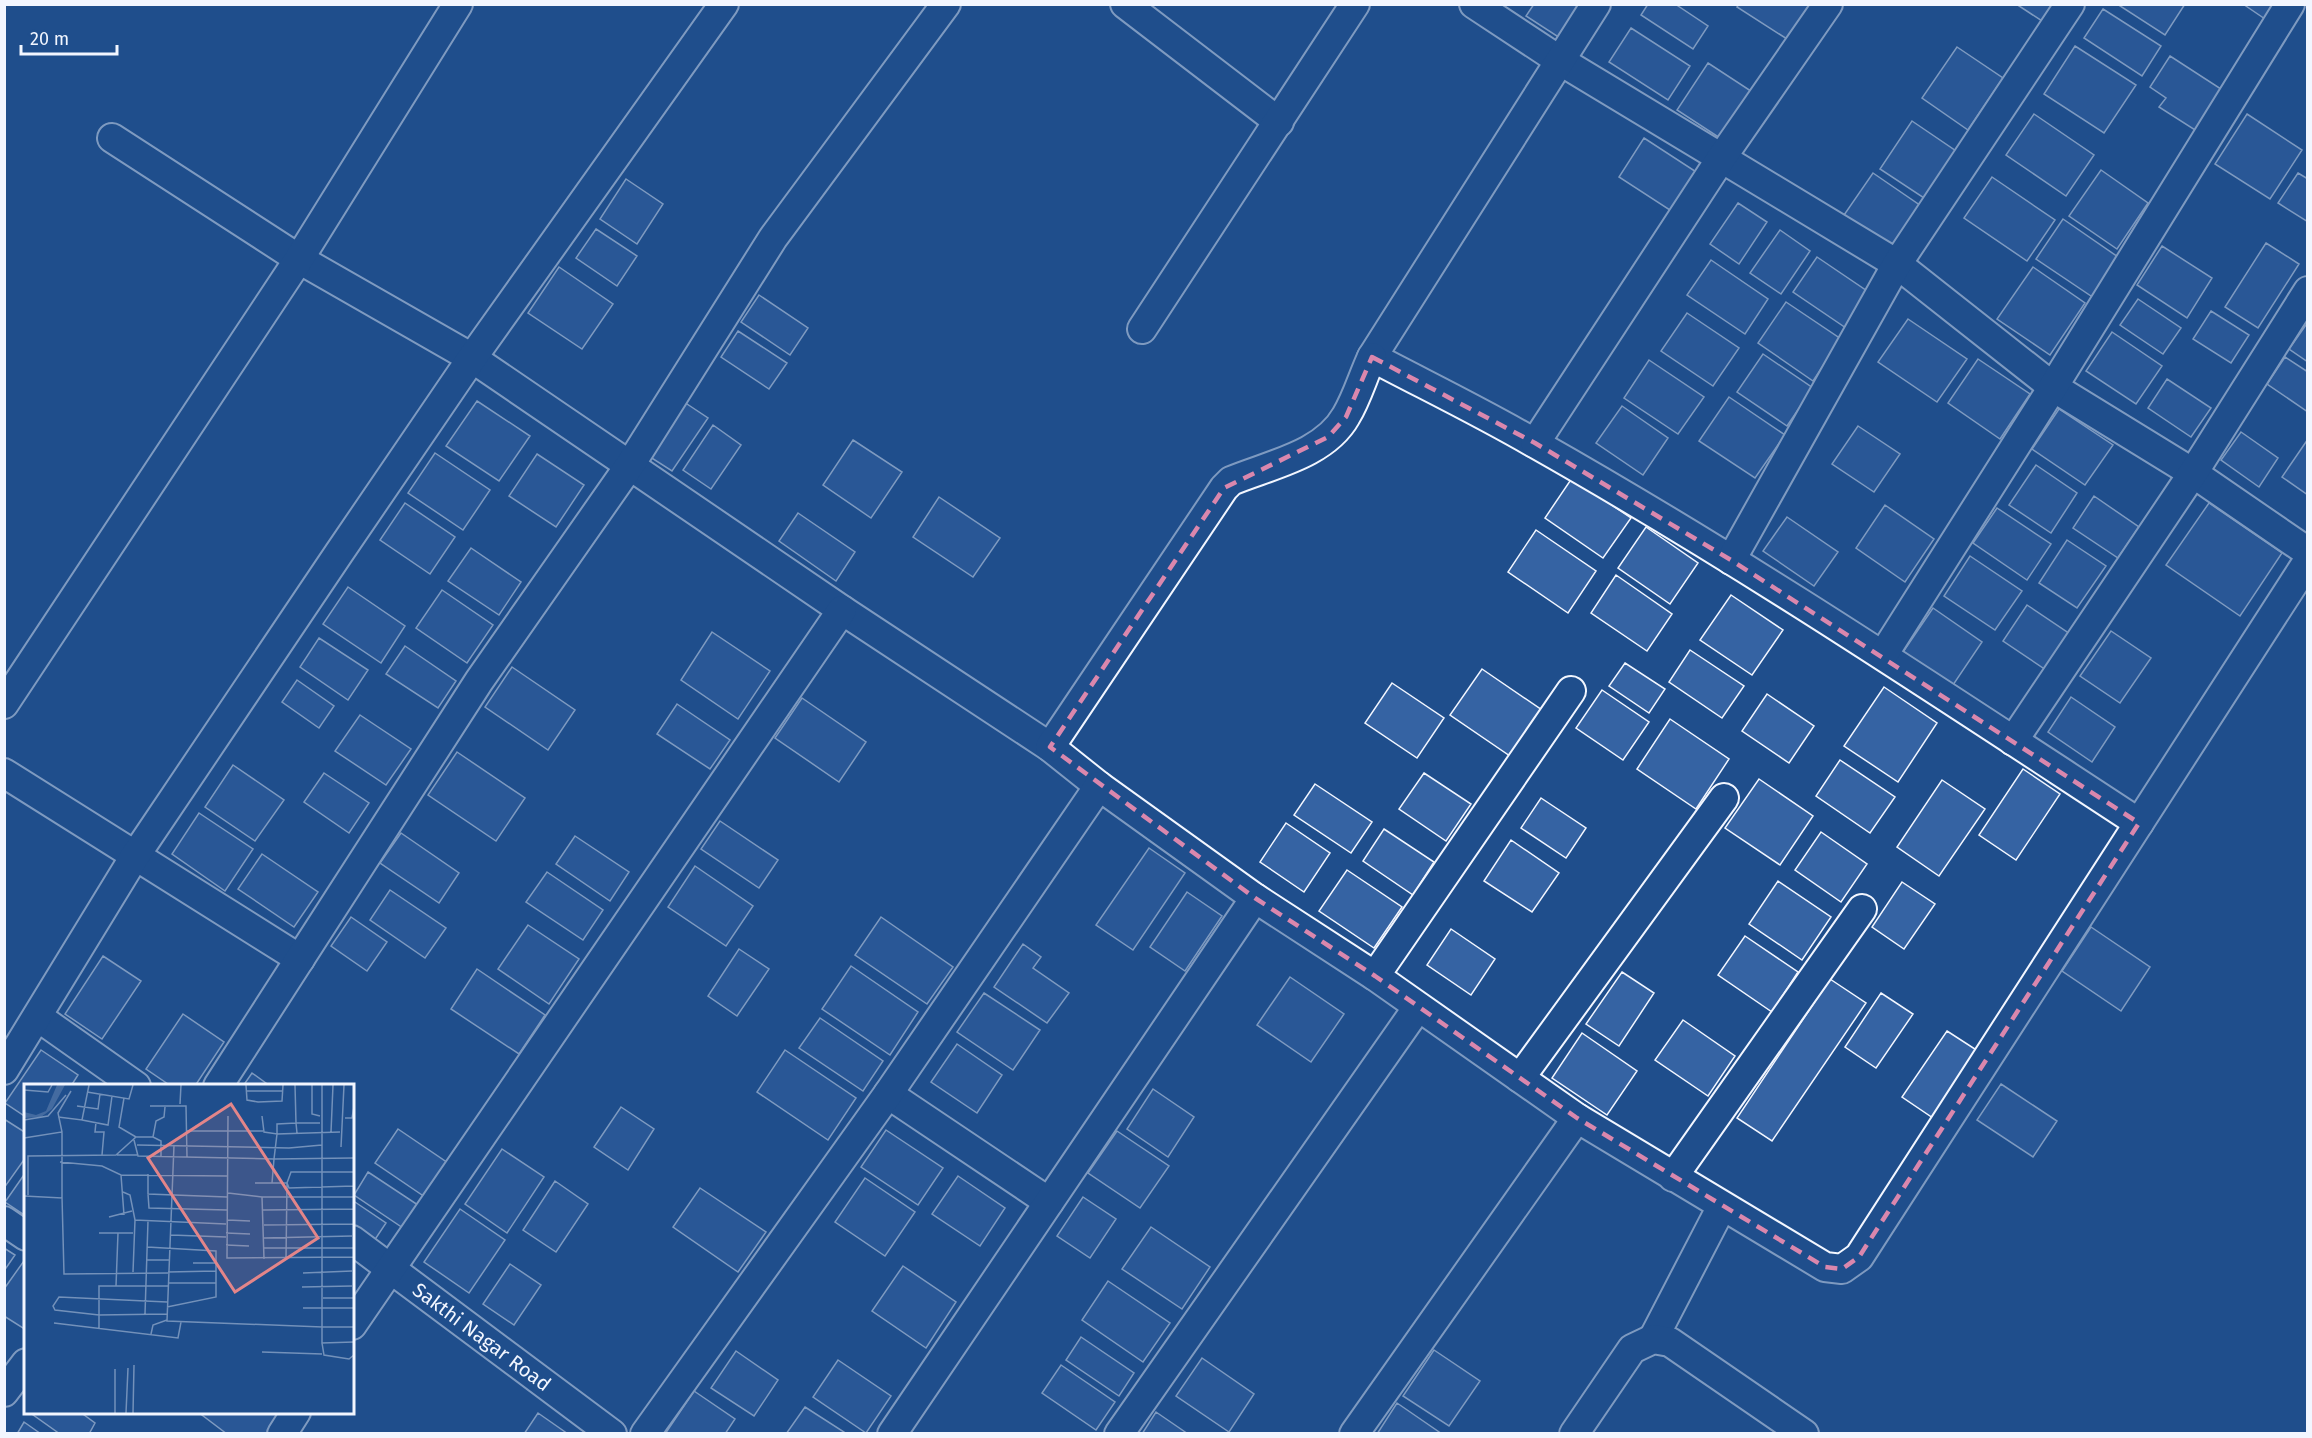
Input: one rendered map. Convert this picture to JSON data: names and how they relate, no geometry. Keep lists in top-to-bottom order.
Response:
{
  "streets": {
    "street": ["Sakthi Nagar Road"]
  },
  "scale_bar": "20 m"
}
